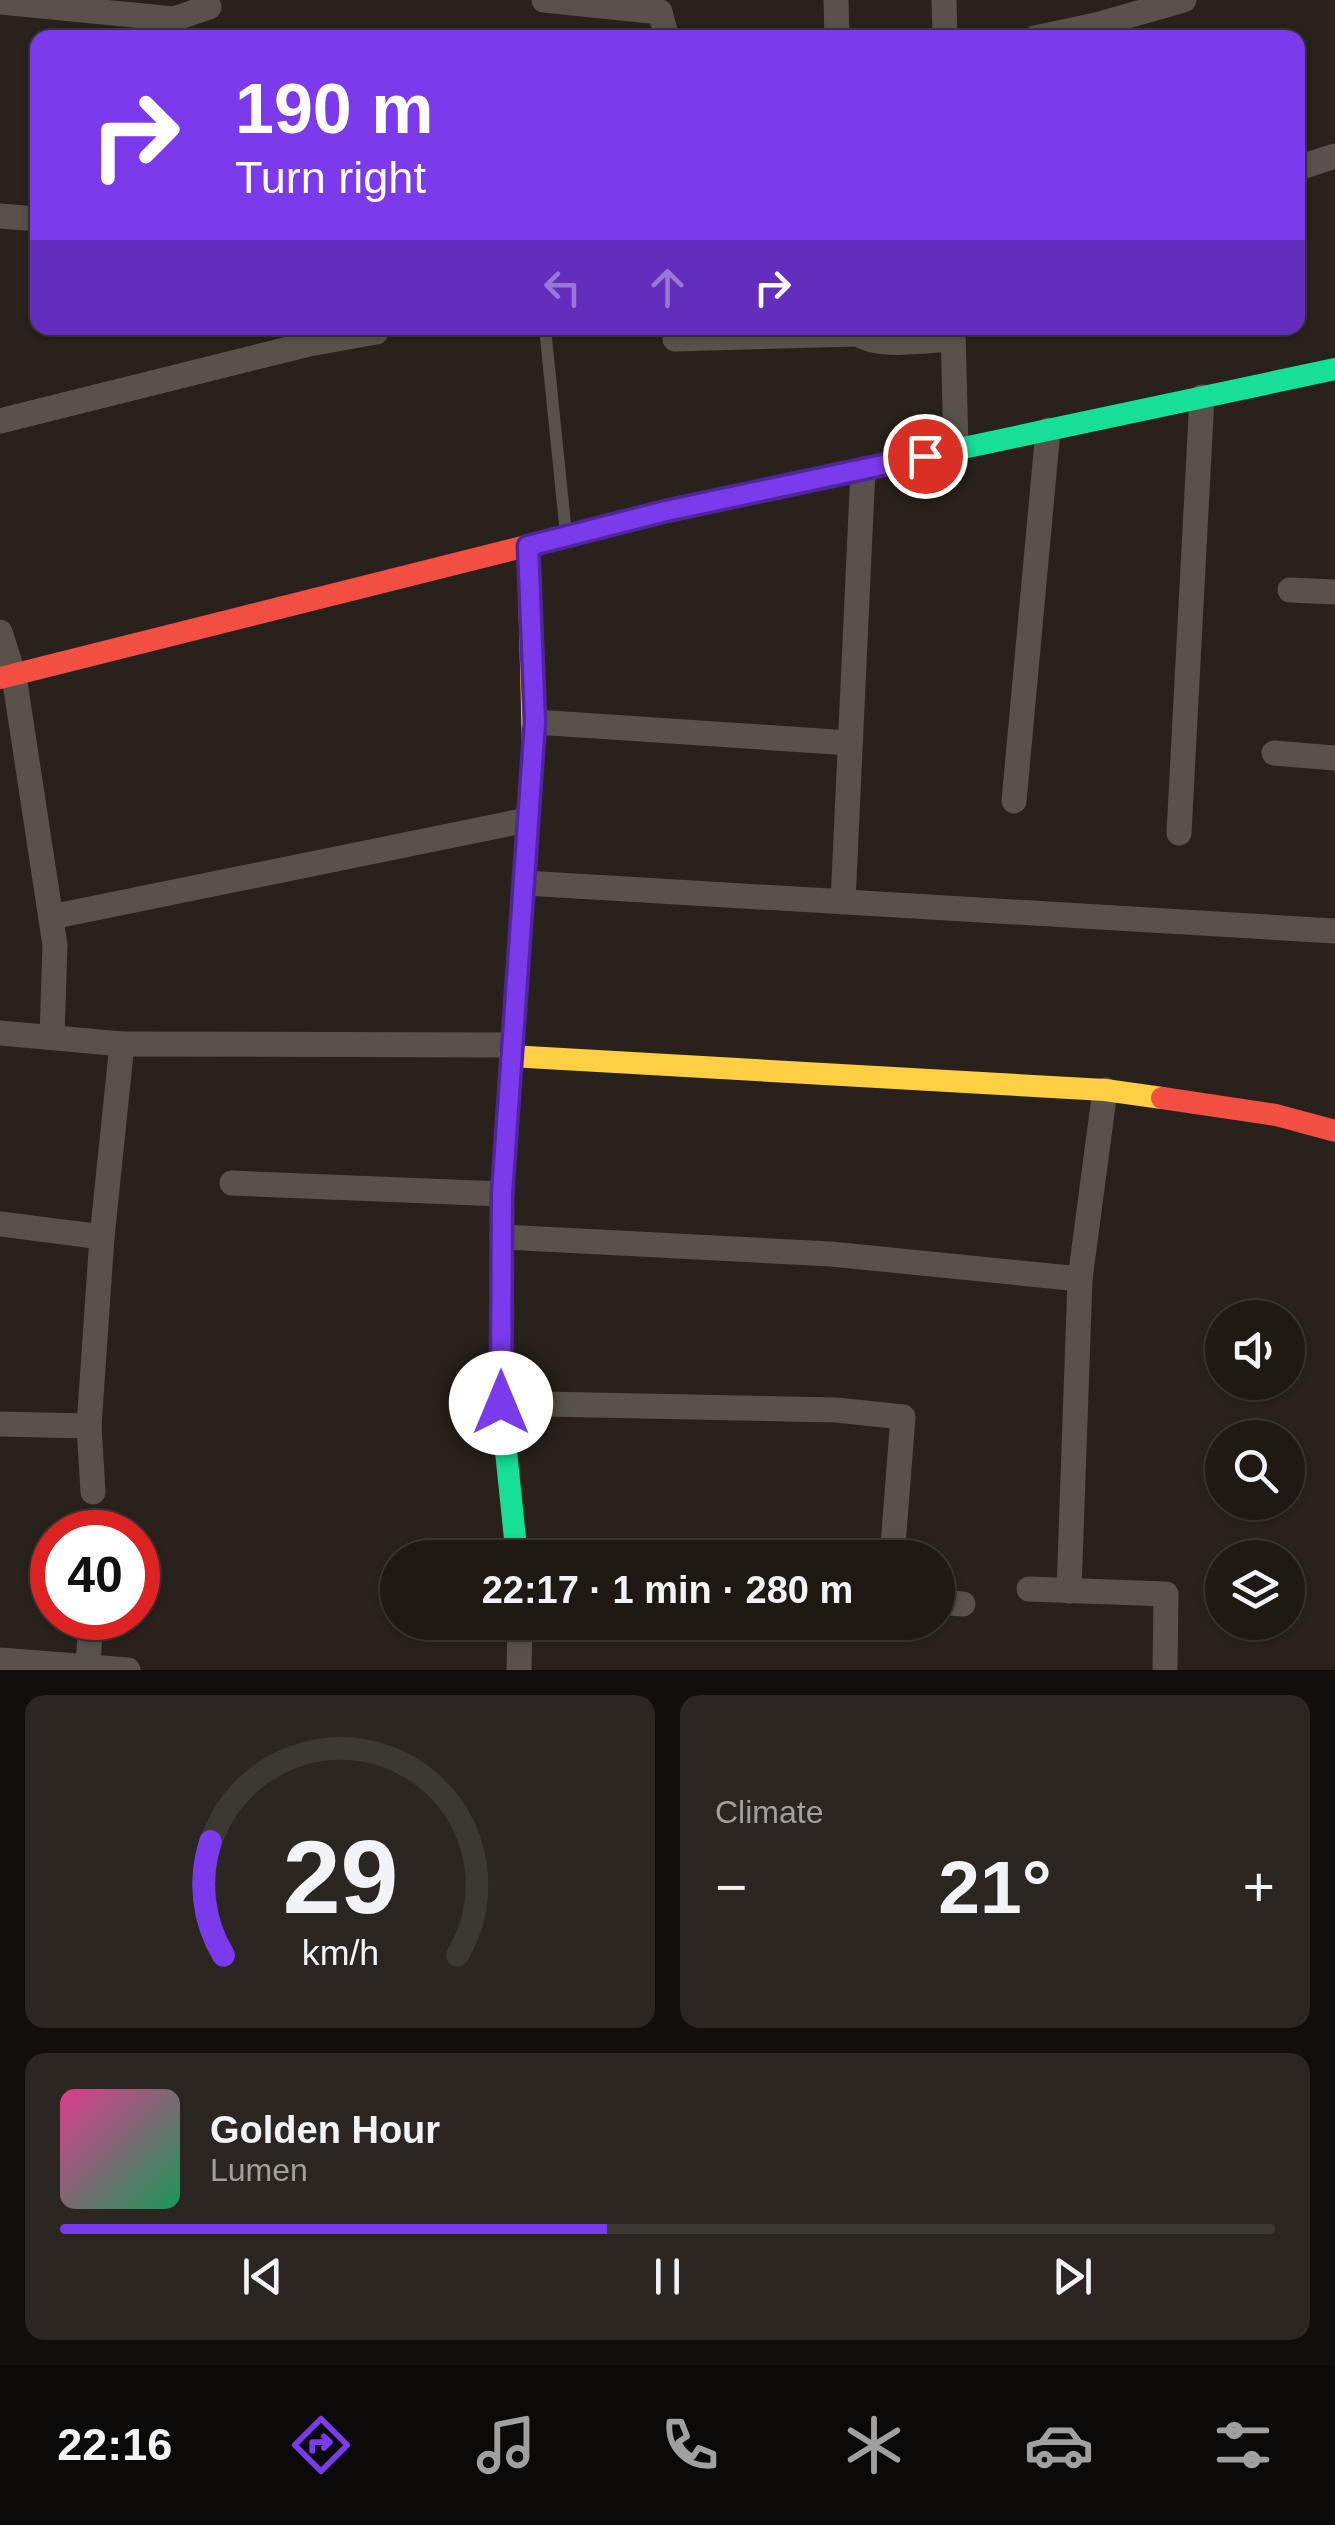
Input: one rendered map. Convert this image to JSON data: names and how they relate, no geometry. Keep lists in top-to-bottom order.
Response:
{
  "page": {
    "turn": ["190 m", "Turn right"],
    "limit": "40",
    "trip": "22:17 · 1 min · 280 m",
    "tile": "Climate",
    "heat": ["−", "21°", "+"],
    "song": ["Golden Hour", "Lumen"],
    "tabs": "22:16",
    "gauge": ["29", "km/h"]
  }
}
